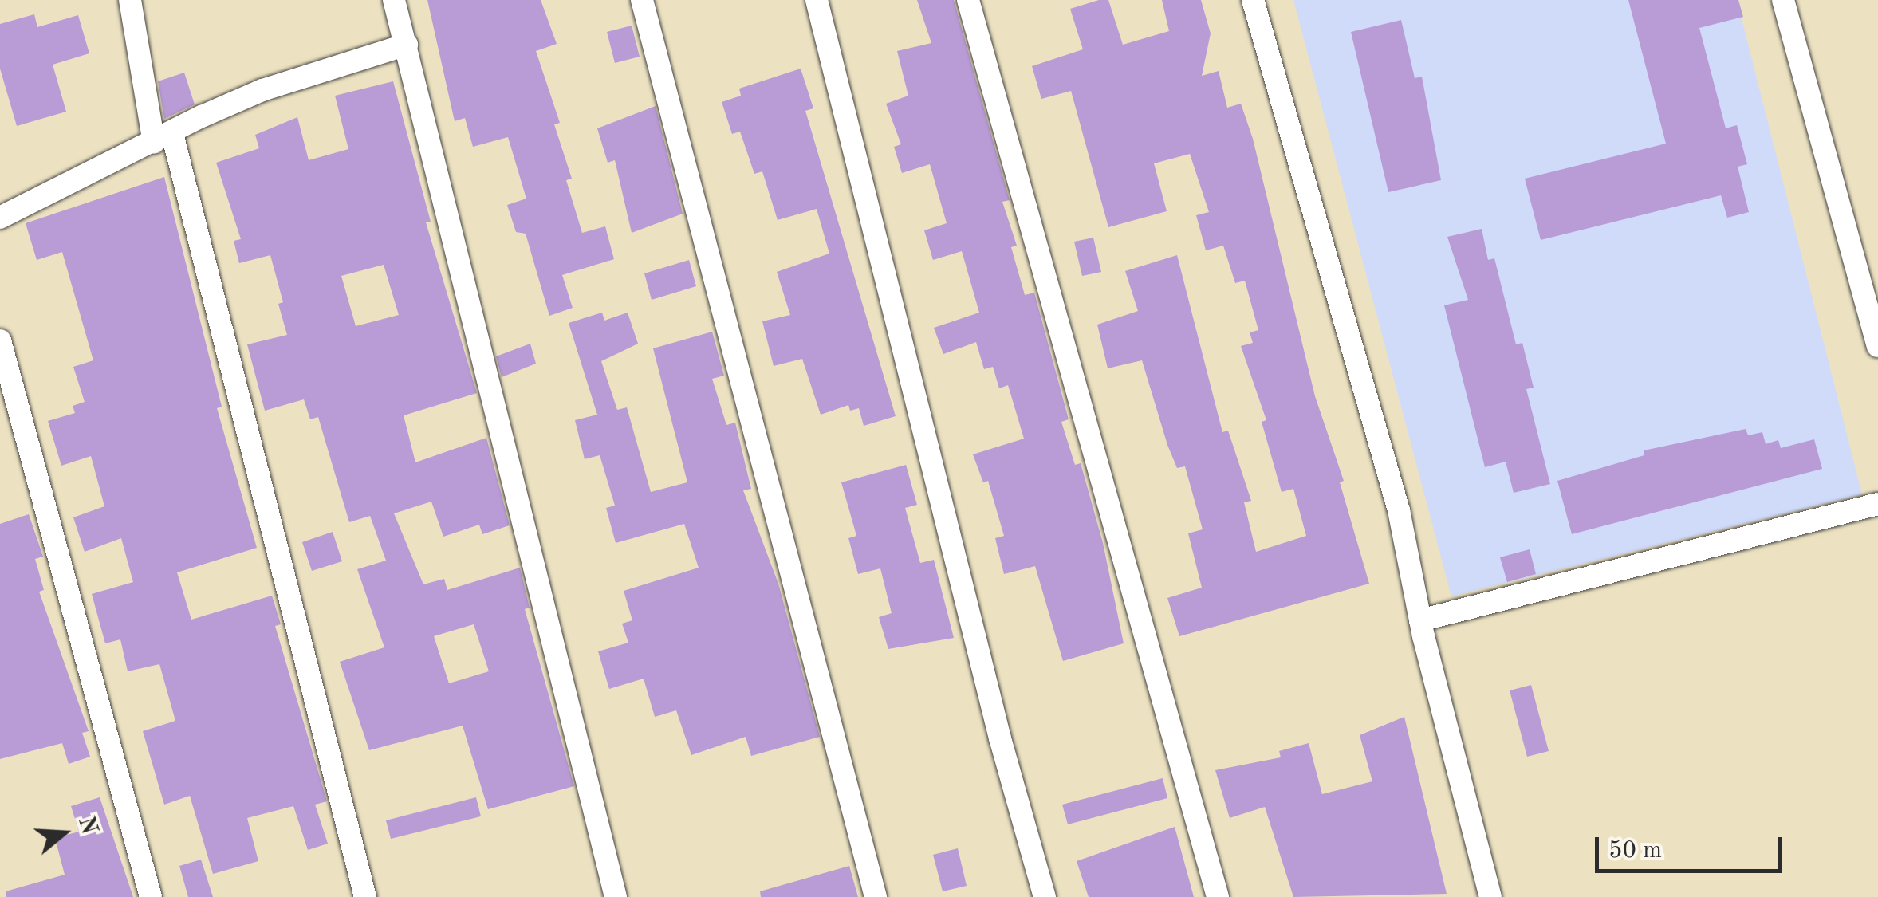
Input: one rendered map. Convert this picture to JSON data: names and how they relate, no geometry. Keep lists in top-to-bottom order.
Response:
{
  "scale_bar": "50 m",
  "north": "right"
}
